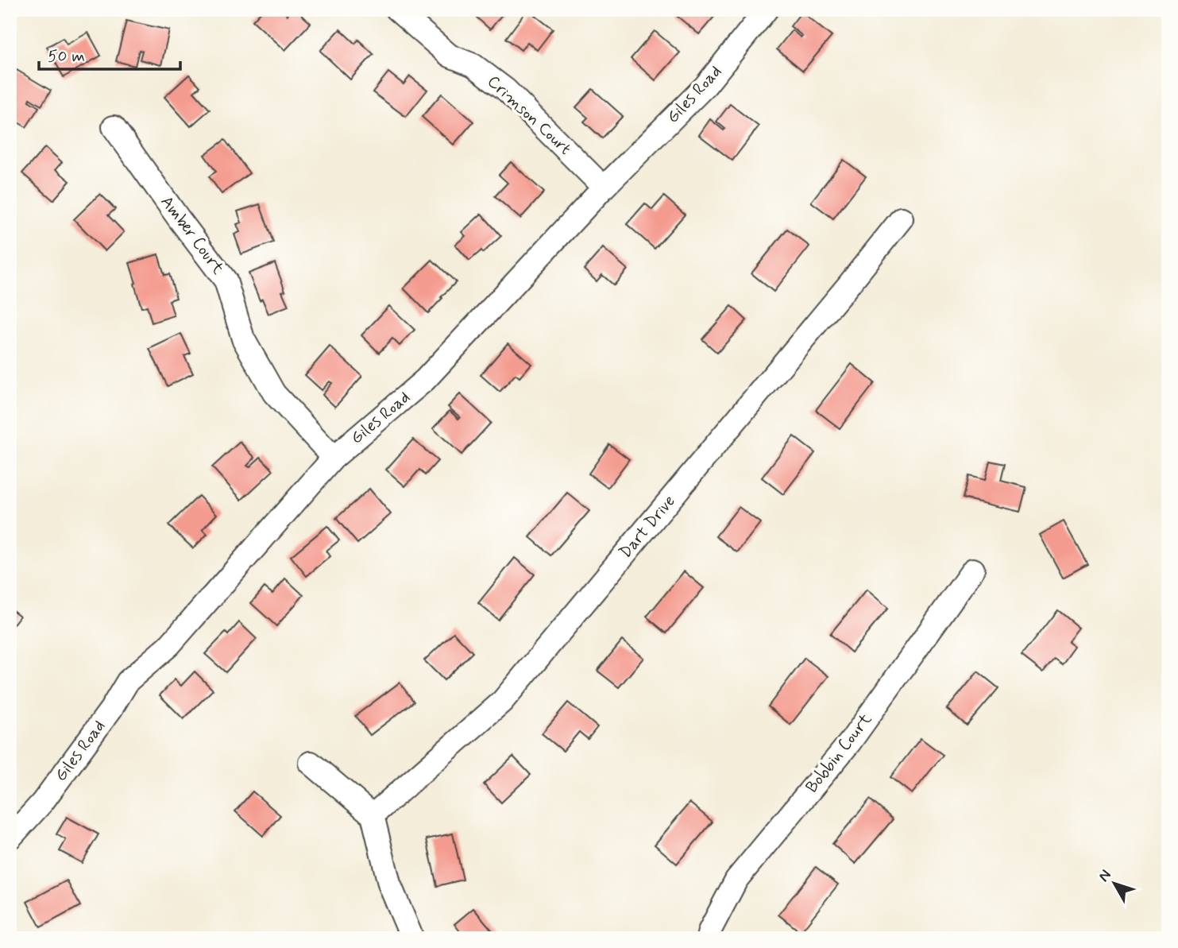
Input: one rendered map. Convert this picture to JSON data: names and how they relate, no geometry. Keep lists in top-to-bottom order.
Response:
{
  "streets": {
    "street": [
      "Giles Road",
      "Crimson Court",
      "Amber Court",
      "Dart Drive",
      "Bobbin Court"
    ]
  },
  "crossings": [
    ["Giles Road", "Crimson Court"],
    ["Giles Road", "Amber Court"]
  ],
  "scale_bar": "50 m",
  "north": "top left"
}
